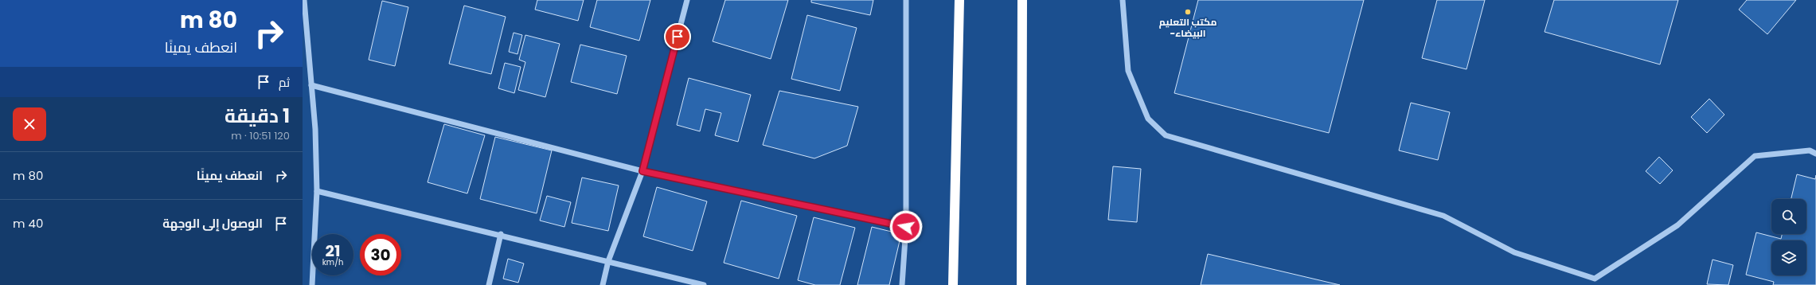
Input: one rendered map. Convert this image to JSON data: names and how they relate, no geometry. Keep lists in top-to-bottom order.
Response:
{
  "places": ["مكتب التعليم -البيضاء"],
  "page": {
    "turn": ["80 m", "انعطف يمينًا"],
    "then": "ثم",
    "heading": ["1 دقيقة", "120 m · 10:51"],
    "list": [
      {
        "name": "انعطف يمينًا",
        "value": "80 m"
      },
      {
        "name": "الوصول إلى الوجهة",
        "value": "40 m"
      }
    ],
    "speed": "21 km/h",
    "limit": "30"
  }
}
